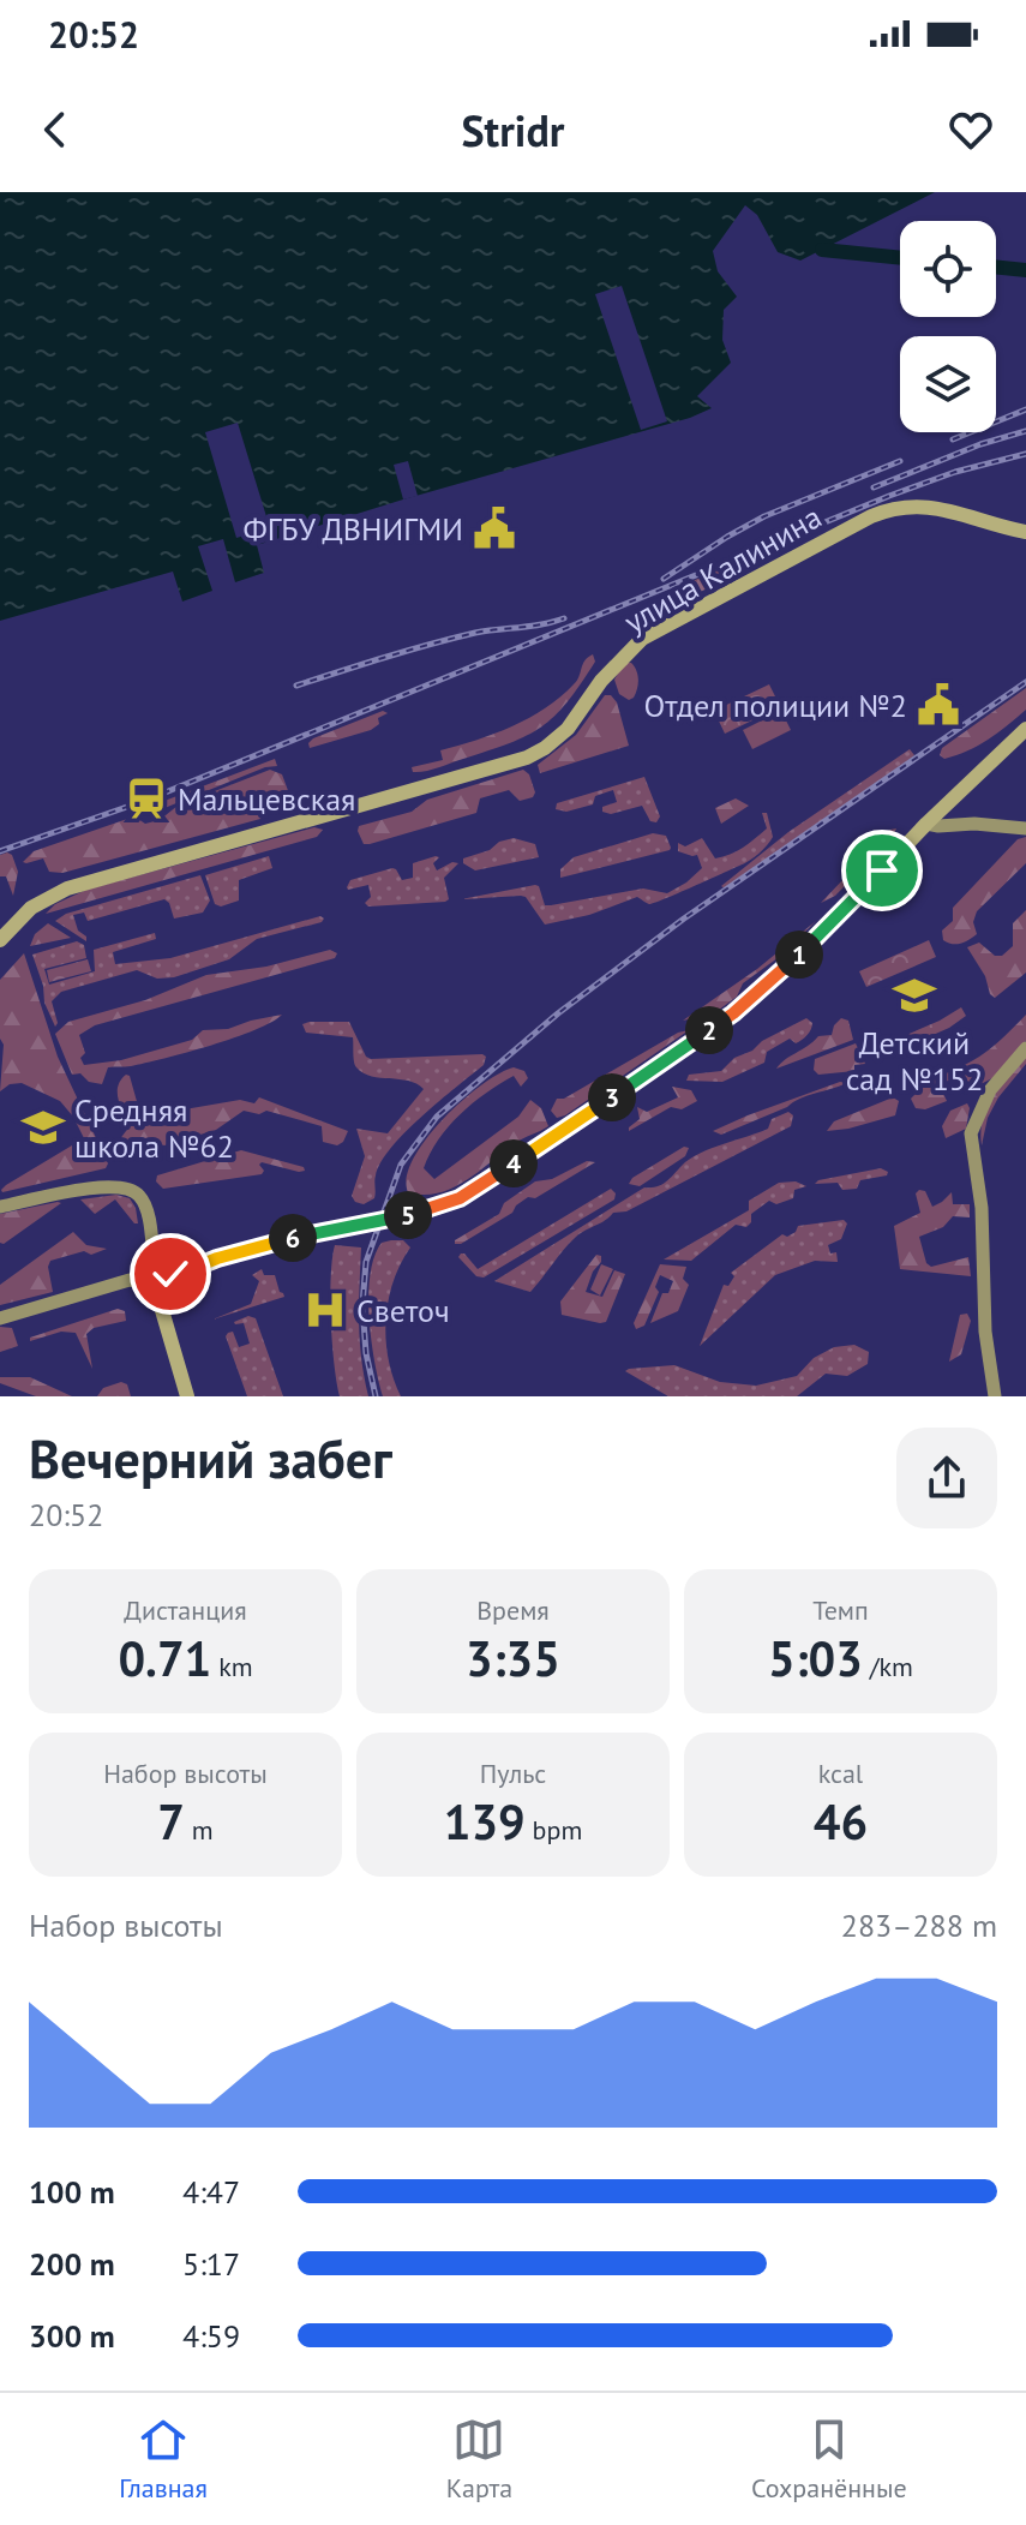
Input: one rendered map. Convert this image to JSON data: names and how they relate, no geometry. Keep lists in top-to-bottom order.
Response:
{
  "streets": {
    "main road": ["улица Калинина"]
  },
  "places": {
    "public building": ["ФГБУ ДВНИГМИ", "Отдел полиции №2"],
    "station": ["Мальцевская"],
    "school or university": ["Детский сад №152", "Средняя школа №62"],
    "hospital": ["Светоч"]
  },
  "page": {
    "status": "20:52",
    "header": "Stridr",
    "pins": [
      "1",
      "2",
      "3",
      "4",
      "5",
      "6"
    ],
    "heading": ["Вечерний забег", "20:52"],
    "stats": [
      ["Дистанция", "0.71 km"],
      ["Время", "3:35"],
      ["Темп", "5:03 /km"],
      ["Набор высоты", "7 m"],
      ["Пульс", "139 bpm"],
      ["kcal", "46"]
    ],
    "chart": ["Набор высоты", "283–288 m"],
    "list": [
      {
        "name": "100 m",
        "note": "4:47"
      },
      {
        "name": "200 m",
        "note": "5:17"
      },
      {
        "name": "300 m",
        "note": "4:59"
      }
    ],
    "tabs": ["Главная", "Карта", "Сохранённые"]
  }
}
